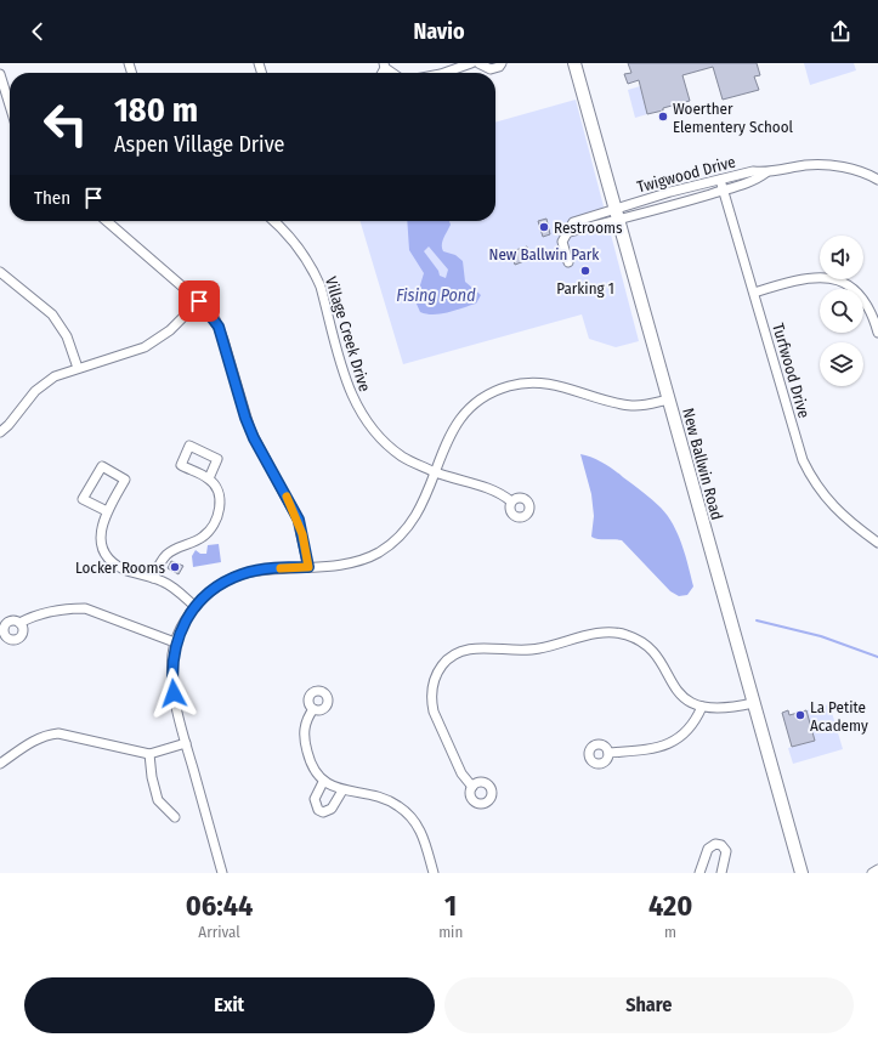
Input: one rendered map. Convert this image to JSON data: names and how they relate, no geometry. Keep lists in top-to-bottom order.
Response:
{
  "streets": {
    "main road": ["New Ballwin Road"],
    "street": ["Twigwood Drive", "Village Creek Drive", "Turfwood Drive"]
  },
  "crossings": [
    ["Twigwood Drive", "Turfwood Drive"],
    ["Twigwood Drive", "New Ballwin Road"]
  ],
  "water": ["Fising Pond"],
  "parks": ["New Ballwin Park"],
  "places": [
    "Woerther Elementery School",
    "Restrooms",
    "Parking 1",
    "Locker Rooms",
    "La Petite Academy"
  ],
  "page": {
    "header": "Navio",
    "turn": ["180 m", "Aspen Village Drive"],
    "then": "Then",
    "eta": [
      "06:44",
      "Arrival",
      "1",
      "min",
      "420",
      "m"
    ],
    "buttons": ["Exit", "Share"]
  }
}
